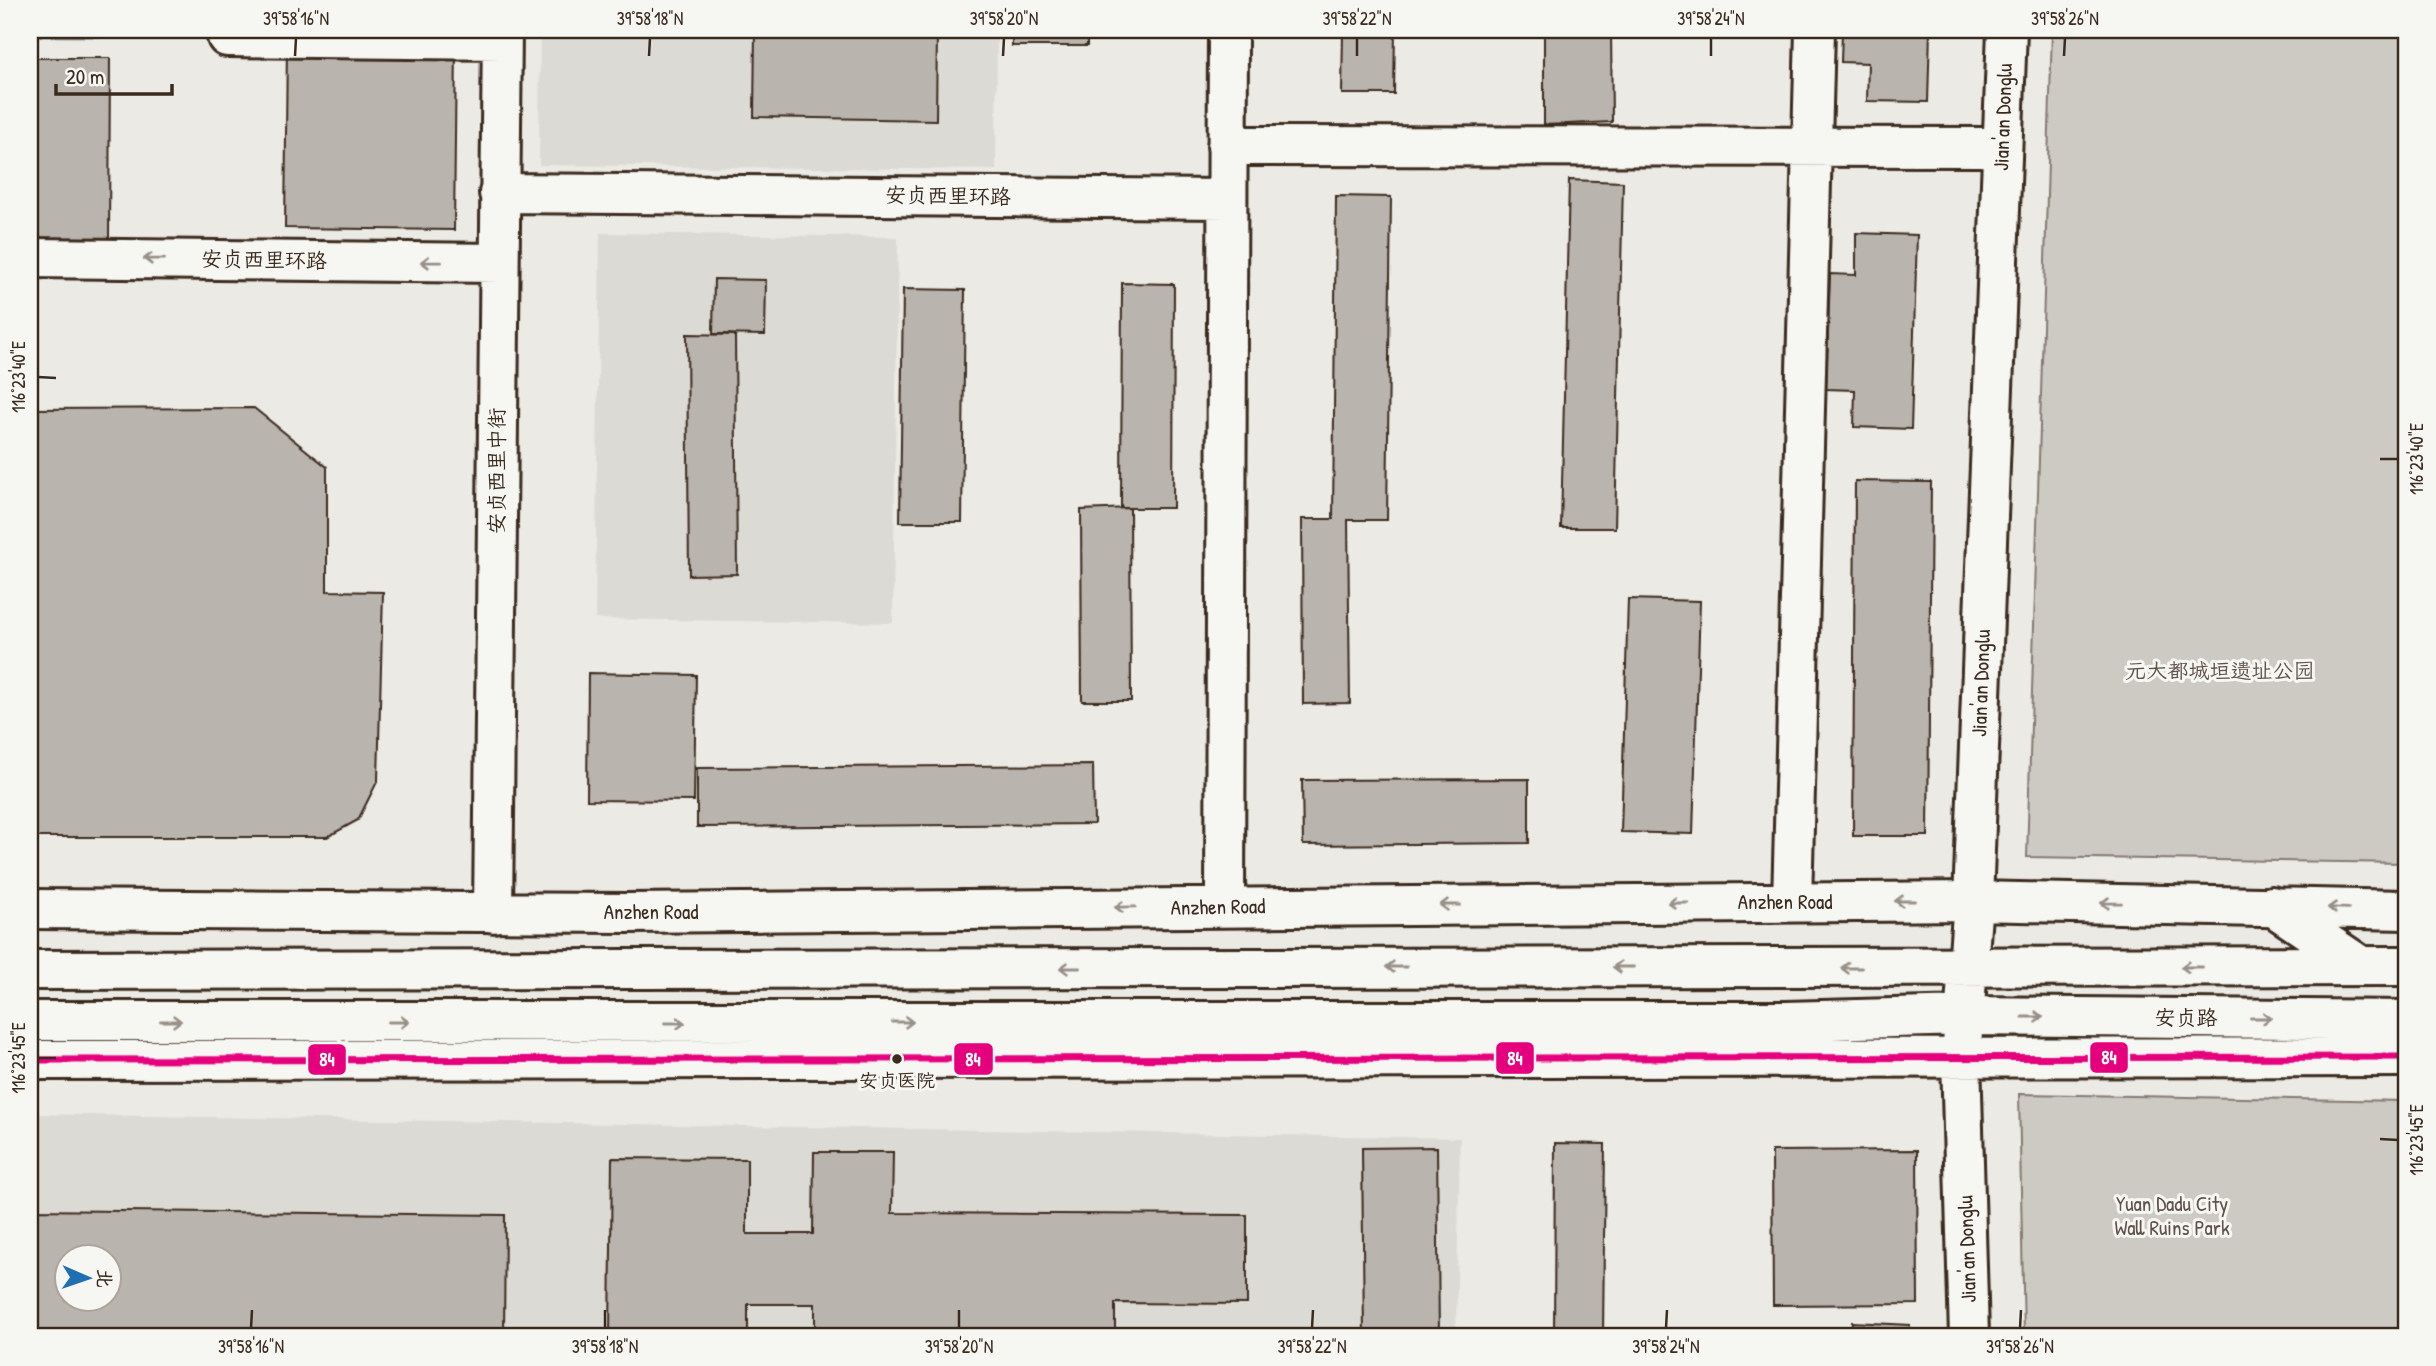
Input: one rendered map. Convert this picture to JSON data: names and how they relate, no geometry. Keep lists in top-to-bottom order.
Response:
{
  "streets": {
    "street": [
      "Jian'an Donglu",
      "安贞西里环路",
      "安贞西里中街",
      "Anzhen Road",
      "安贞路"
    ]
  },
  "crossings": [
    ["Jian'an Donglu", "Anzhen Road"],
    ["Jian'an Donglu", "安贞路"],
    ["安贞西里环路", "安贞西里中街"],
    ["安贞西里中街", "Anzhen Road"]
  ],
  "parks": ["元大都城垣遗址公园", "Yuan Dadu City Wall Ruins Park"],
  "places": ["安贞医院"],
  "lines": ["transit line 84"],
  "scale_bar": "20 m",
  "north": "right",
  "coordinates": [
    "39°58'16\"N",
    "39°58'18\"N",
    "39°58'20\"N",
    "39°58'22\"N",
    "39°58'24\"N",
    "39°58'26\"N",
    "116°23'40\"E",
    "116°23'45\"E"
  ]
}
